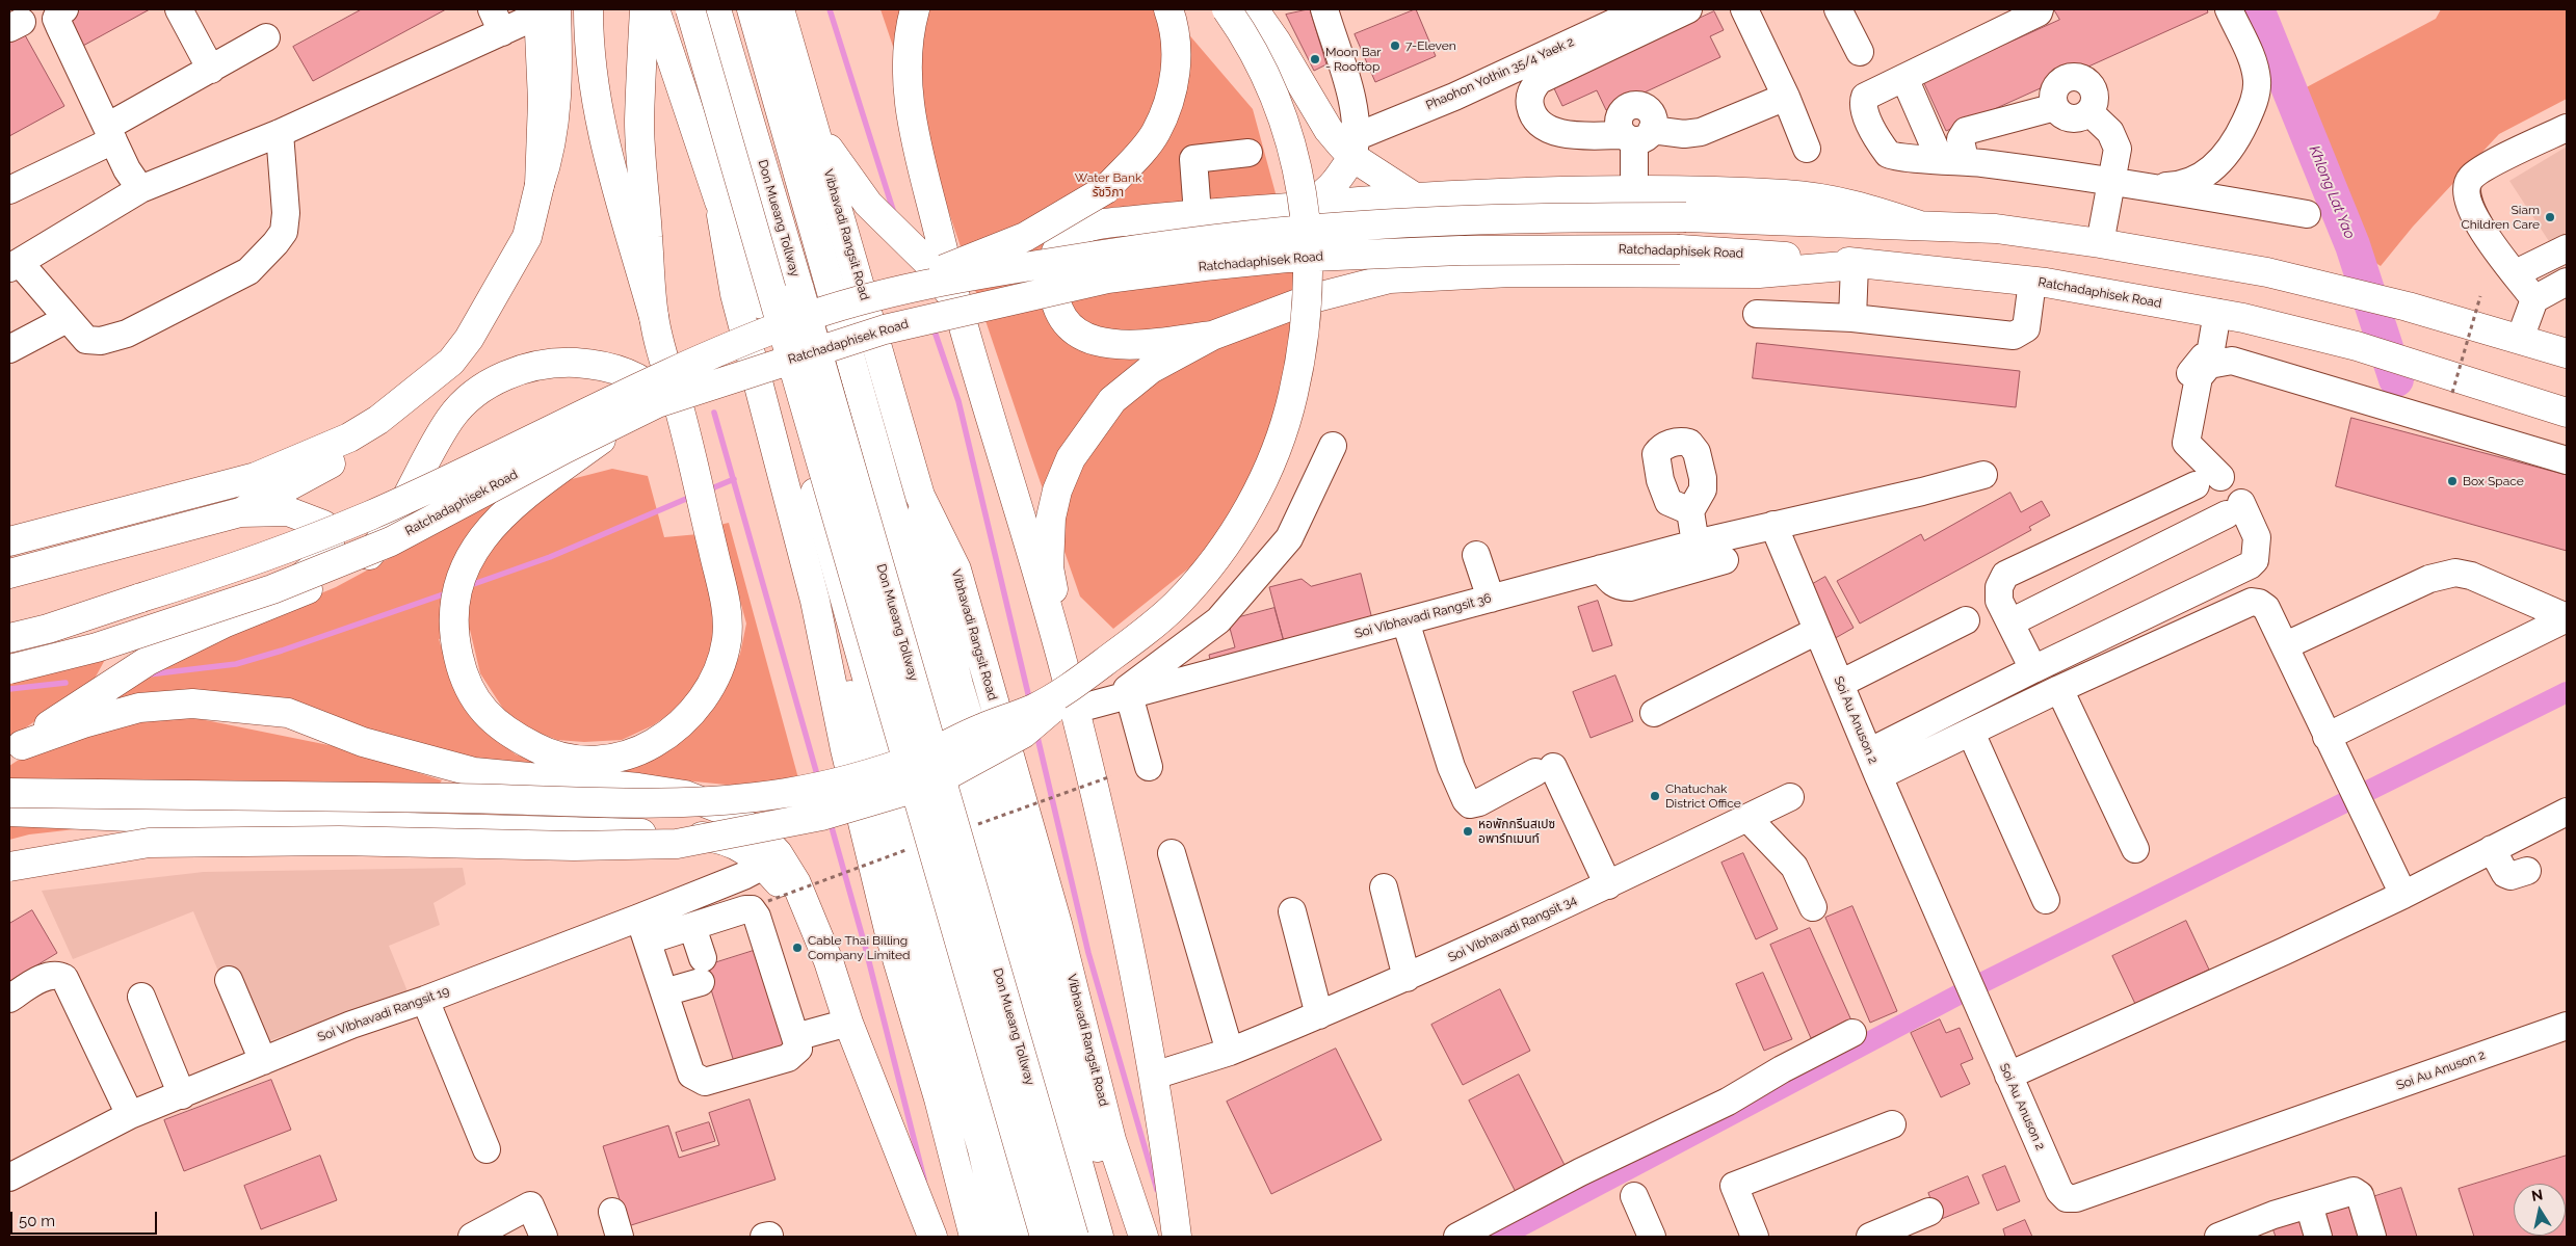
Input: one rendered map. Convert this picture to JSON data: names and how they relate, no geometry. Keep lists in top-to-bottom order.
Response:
{
  "streets": {
    "main road": ["Don Mueang Tollway", "Vibhavadi Rangsit Road", "Ratchadaphisek Road"],
    "street": [
      "Phaohon Yothin 35/4 Yaek 2",
      "Soi Vibhavadi Rangsit 36",
      "Soi Au Anuson 2",
      "Soi Vibhavadi Rangsit 34",
      "Soi Vibhavadi Rangsit 19"
    ]
  },
  "crossings": [
    ["Soi Vibhavadi Rangsit 36", "Soi Au Anuson 2"]
  ],
  "water": ["Khlong Lat Yao"],
  "parks": ["Water Bank รัชวิภา"],
  "places": [
    "7-Eleven",
    "Moon Bar - Rooftop",
    "Siam Children Care",
    "Box Space",
    "Chatuchak District Office",
    "หอพักกรีนสเปซ อพาร์ทเมนท์",
    "Cable Thai Billing Company Limited"
  ],
  "scale_bar": "50 m",
  "north": "top"
}
